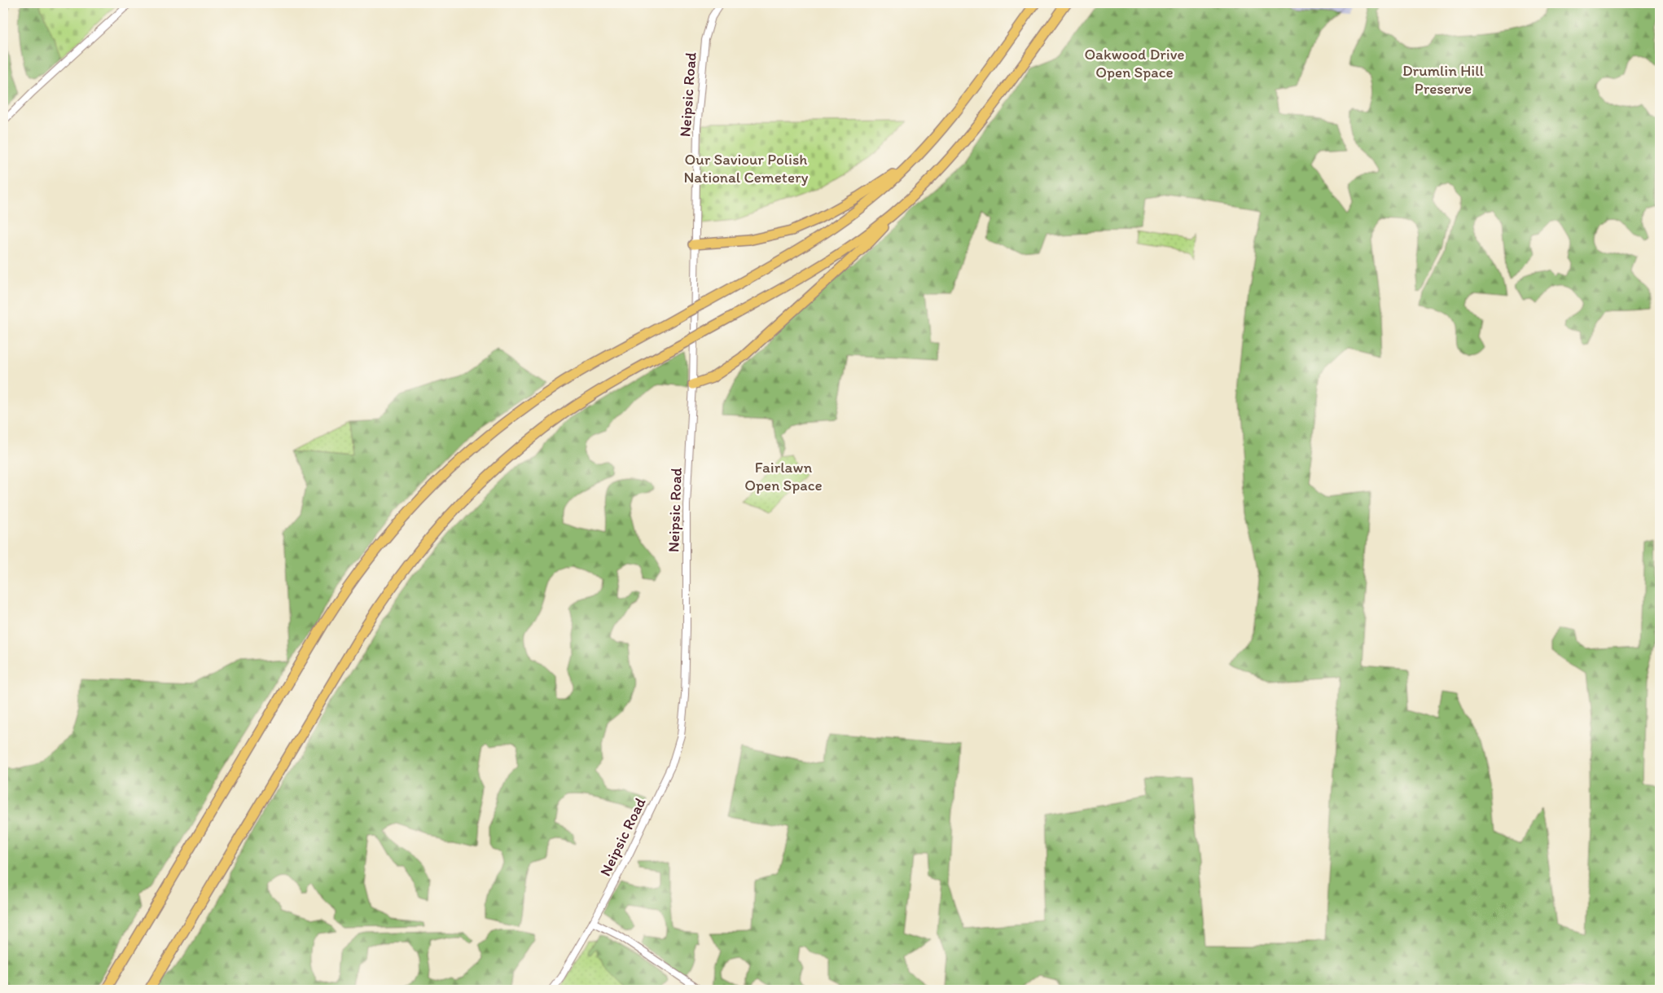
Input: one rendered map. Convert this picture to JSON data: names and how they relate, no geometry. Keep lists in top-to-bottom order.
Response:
{
  "streets": {
    "street": ["Neipsic Road"]
  },
  "parks": [
    "Oakwood Drive Open Space",
    "Drumlin Hill Preserve",
    "Our Saviour Polish National Cemetery",
    "Fairlawn Open Space"
  ]
}
